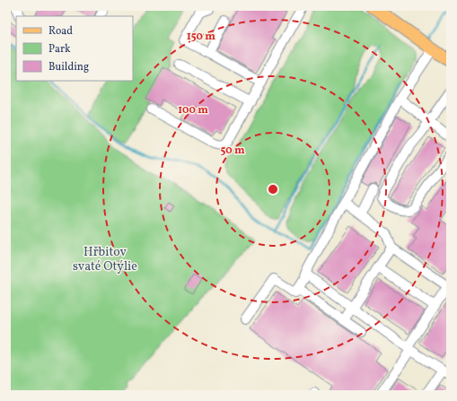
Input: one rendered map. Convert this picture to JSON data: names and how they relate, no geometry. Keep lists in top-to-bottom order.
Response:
{
  "parks": ["Hřbitov svaté Otýlie"],
  "legend": ["Road", "Park", "Building"],
  "rings": ["150 m", "100 m", "50 m"]
}
